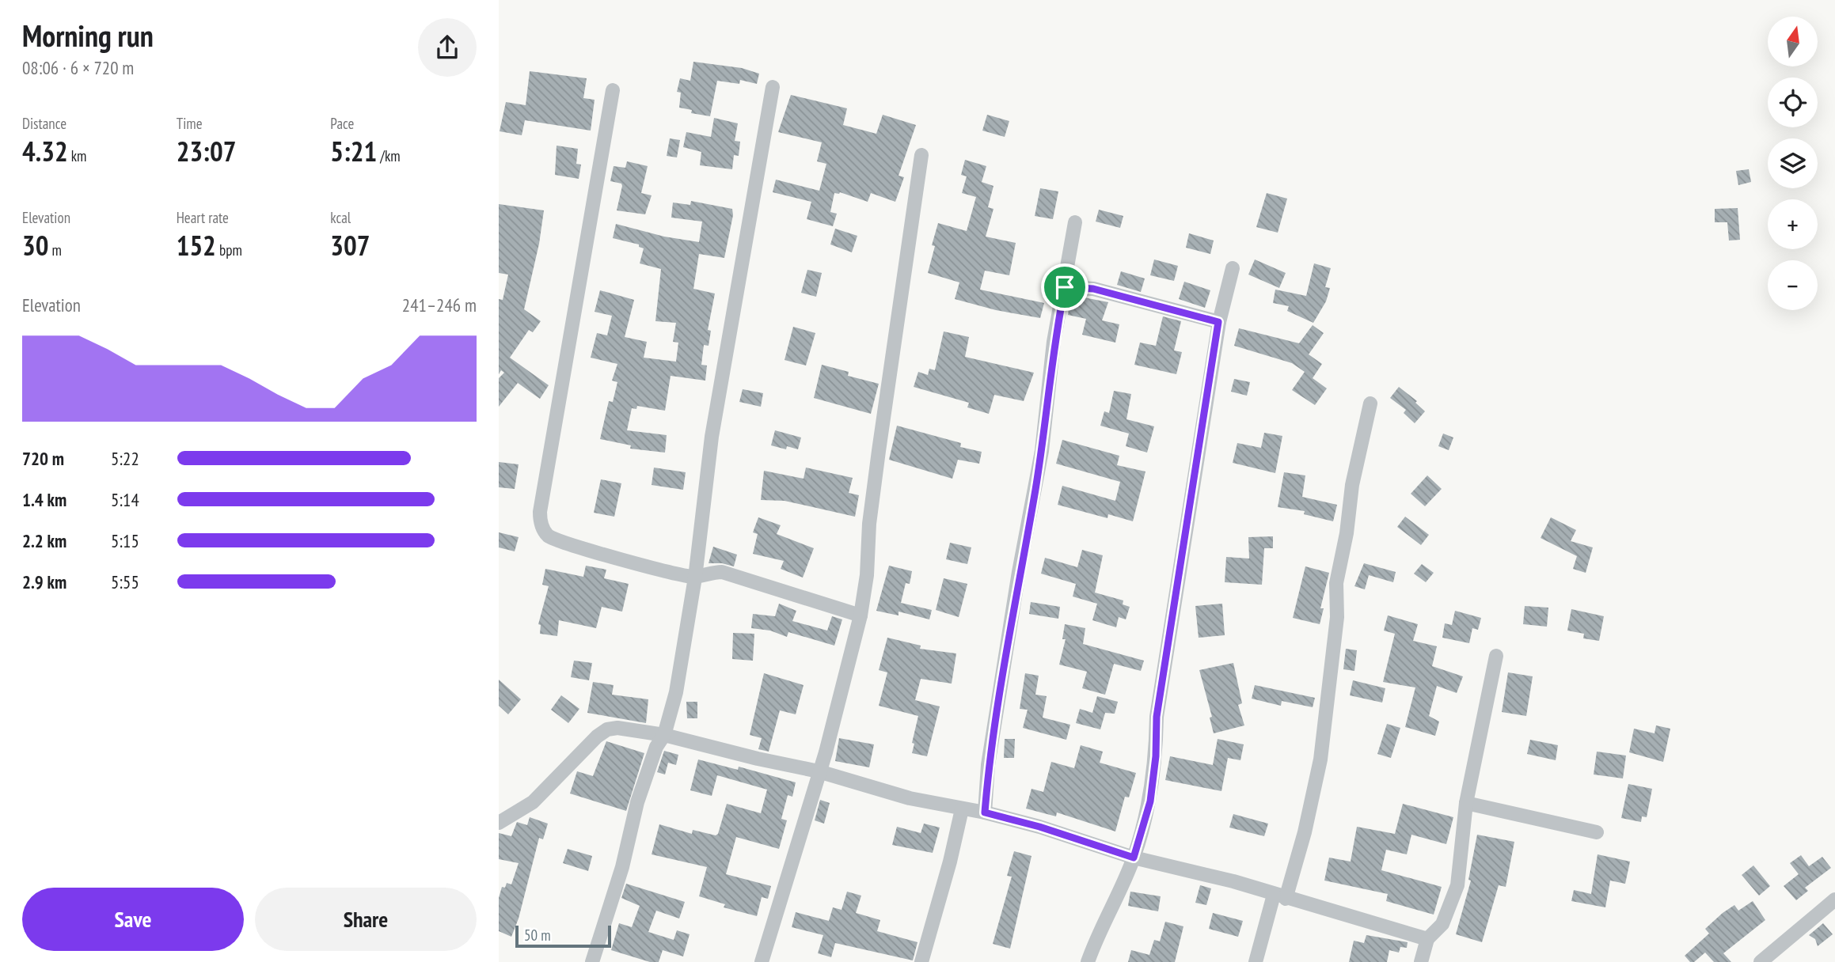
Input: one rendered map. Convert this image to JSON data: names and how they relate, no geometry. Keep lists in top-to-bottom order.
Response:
{
  "scale_bar": "50 m",
  "north": "top",
  "page": {
    "heading": ["Morning run", "08:06 · 6 × 720 m"],
    "map_buttons": ["+", "−"],
    "stats": [
      ["Distance", "4.32 km"],
      ["Time", "23:07"],
      ["Pace", "5:21 /km"],
      ["Elevation", "30 m"],
      ["Heart rate", "152 bpm"],
      ["kcal", "307"]
    ],
    "chart": ["Elevation", "241–246 m"],
    "list": [
      {
        "name": "720 m",
        "note": "5:22"
      },
      {
        "name": "1.4 km",
        "note": "5:14"
      },
      {
        "name": "2.2 km",
        "note": "5:15"
      },
      {
        "name": "2.9 km",
        "note": "5:55"
      }
    ],
    "buttons": ["Save", "Share"],
    "scale": "50 m"
  }
}
